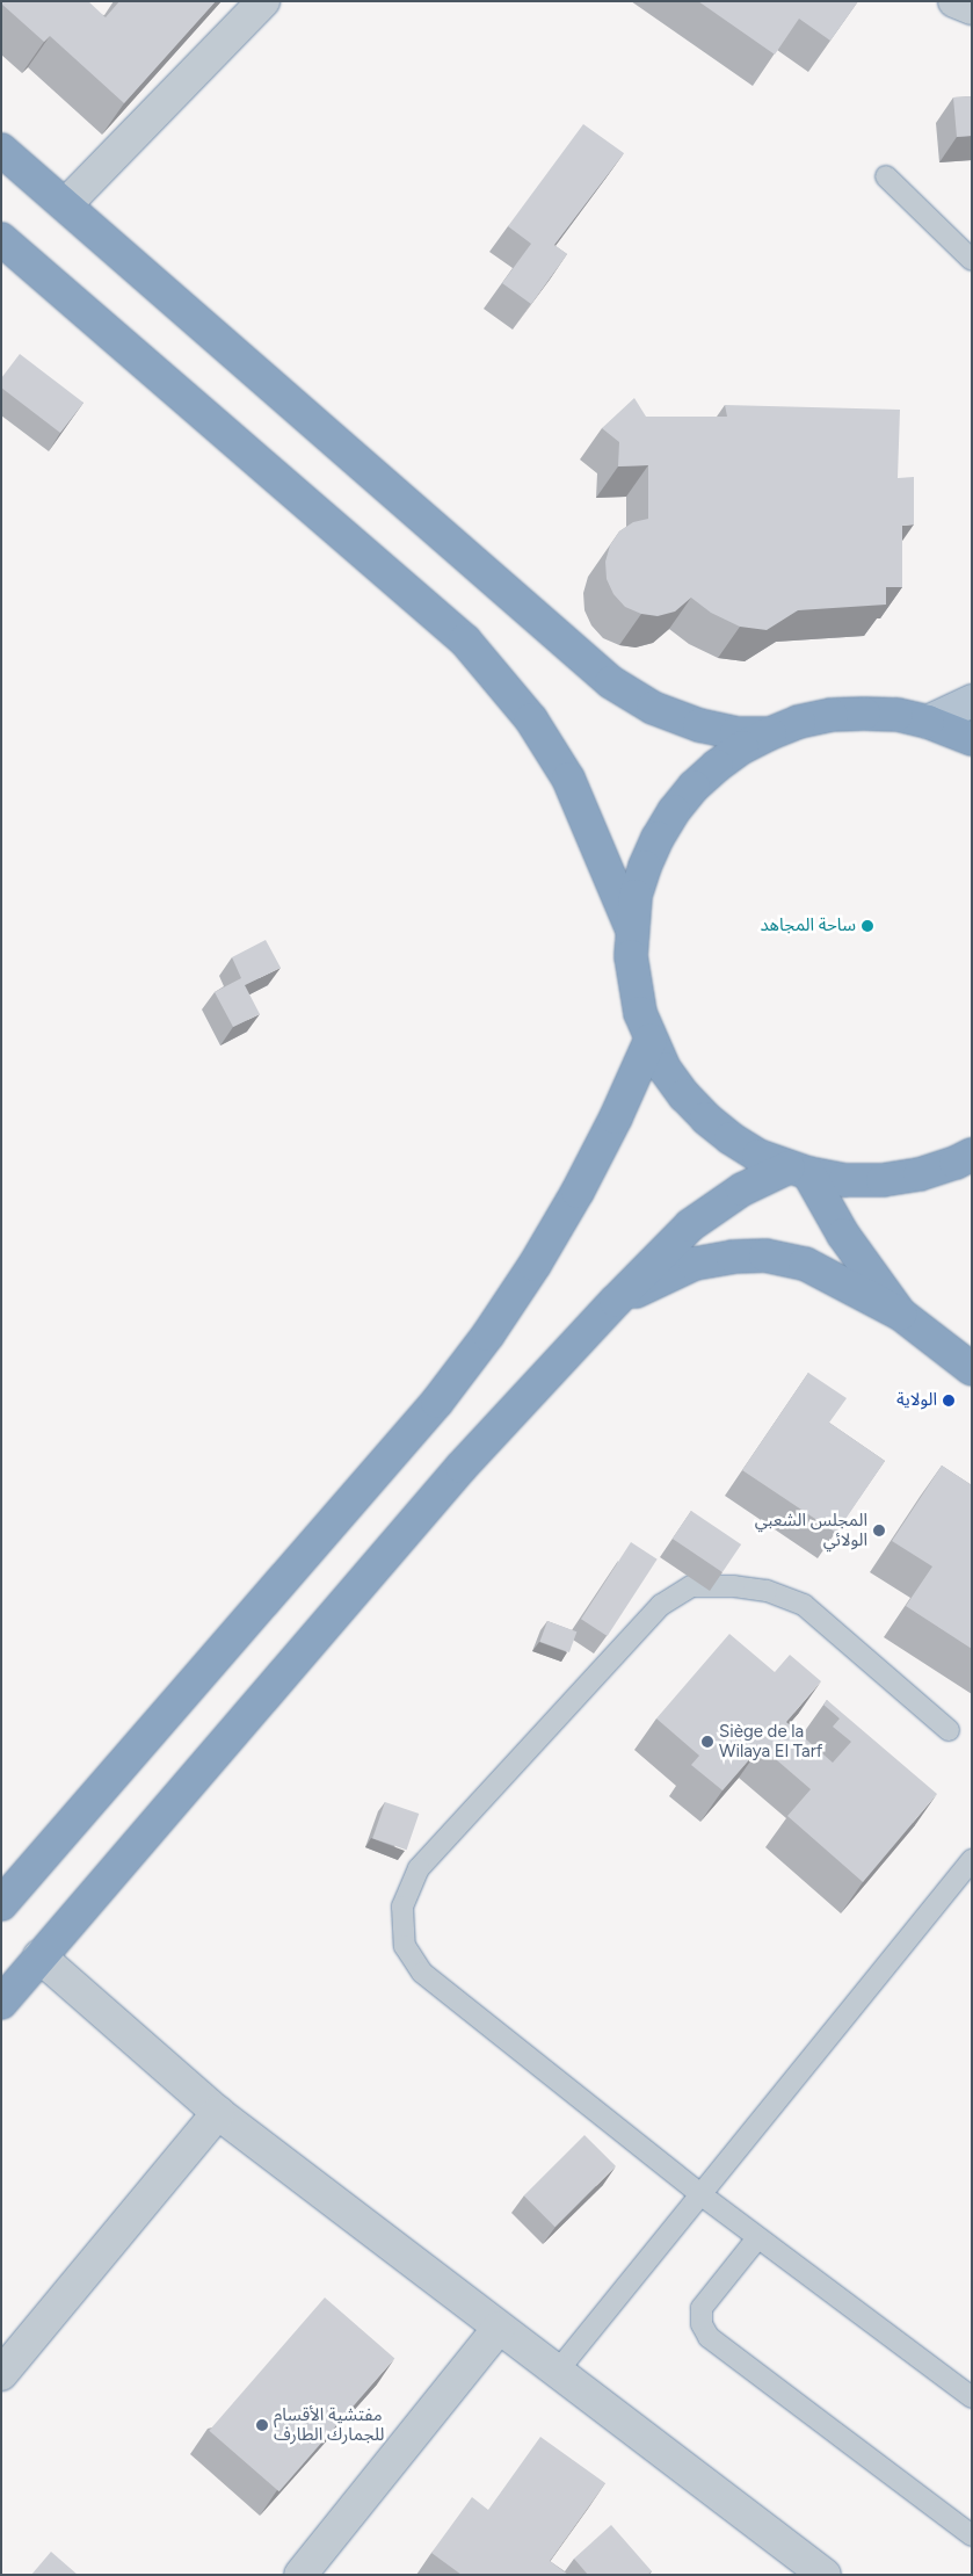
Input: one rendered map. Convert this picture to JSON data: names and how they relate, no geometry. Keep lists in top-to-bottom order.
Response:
{
  "places": [
    "ساحة المجاهد",
    "الولاية",
    "المجلس الشعبي الولائي",
    "Siège de la Wilaya El Tarf",
    "مفتشية الأقسام للجمارك الطارف"
  ]
}
